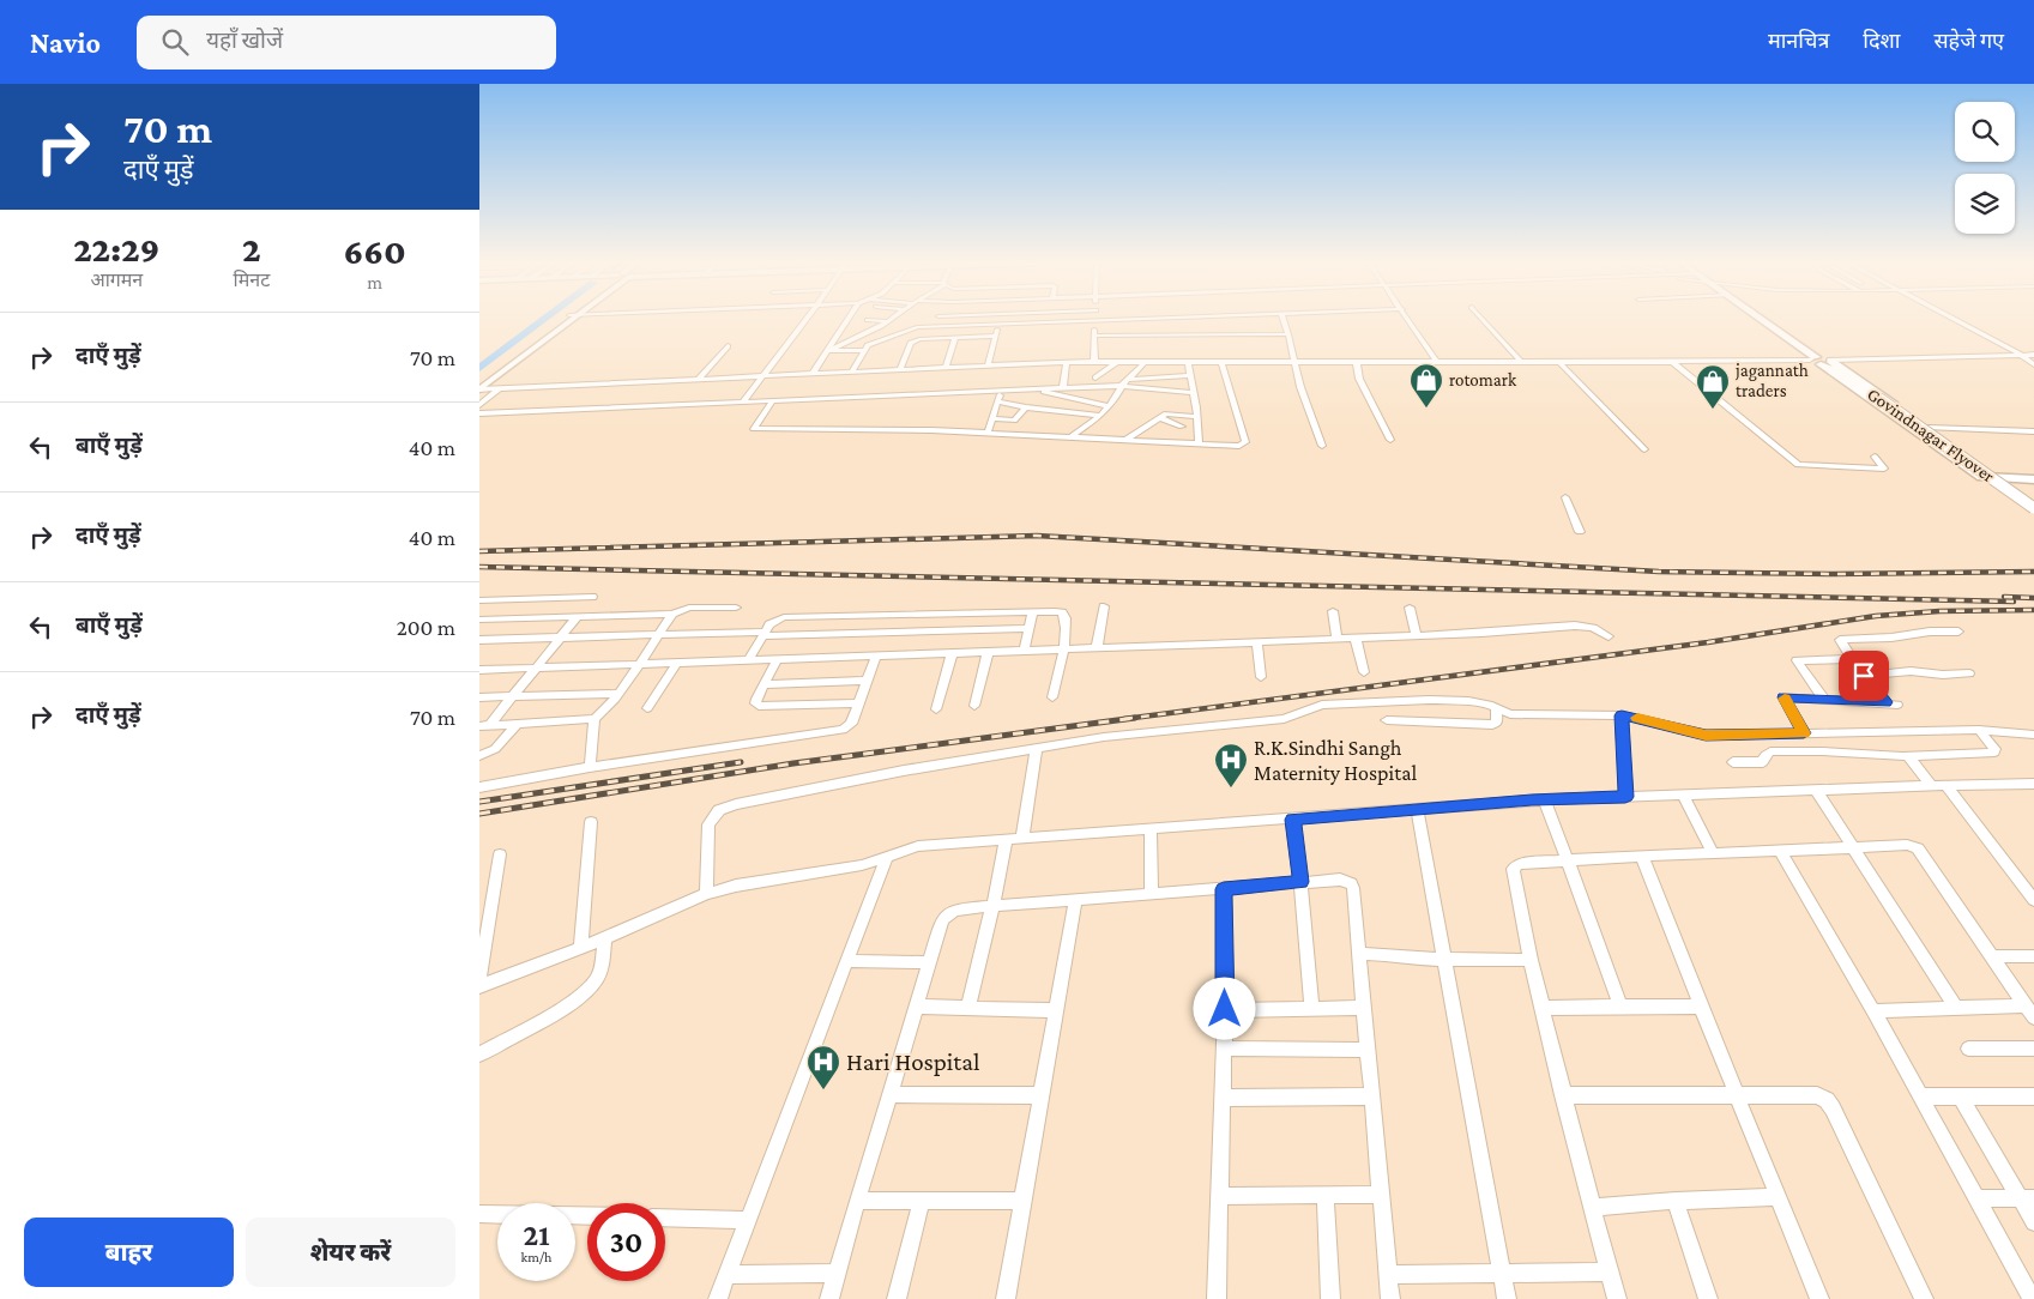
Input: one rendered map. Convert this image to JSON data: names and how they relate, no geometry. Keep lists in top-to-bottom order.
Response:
{
  "streets": {
    "main road": ["Govindnagar Flyover"]
  },
  "places": {
    "shop": ["rotomark", "jagannath traders"],
    "hospital": ["R.K.Sindhi Sangh Maternity Hospital", "Hari Hospital"]
  },
  "page": {
    "header": "Navio",
    "search": "यहाँ खोजें",
    "nav": ["मानचित्र", "दिशा", "सहेजे गए"],
    "turn": ["70 m", "दाएँ मुड़ें"],
    "eta": [
      "22:29",
      "आगमन",
      "2",
      "मिनट",
      "660",
      "m"
    ],
    "list": [
      {
        "name": "दाएँ मुड़ें",
        "value": "70 m"
      },
      {
        "name": "बाएँ मुड़ें",
        "value": "40 m"
      },
      {
        "name": "दाएँ मुड़ें",
        "value": "40 m"
      },
      {
        "name": "बाएँ मुड़ें",
        "value": "200 m"
      },
      {
        "name": "दाएँ मुड़ें",
        "value": "70 m"
      }
    ],
    "speed": "21 km/h",
    "limit": "30",
    "buttons": ["बाहर", "शेयर करें"]
  }
}
